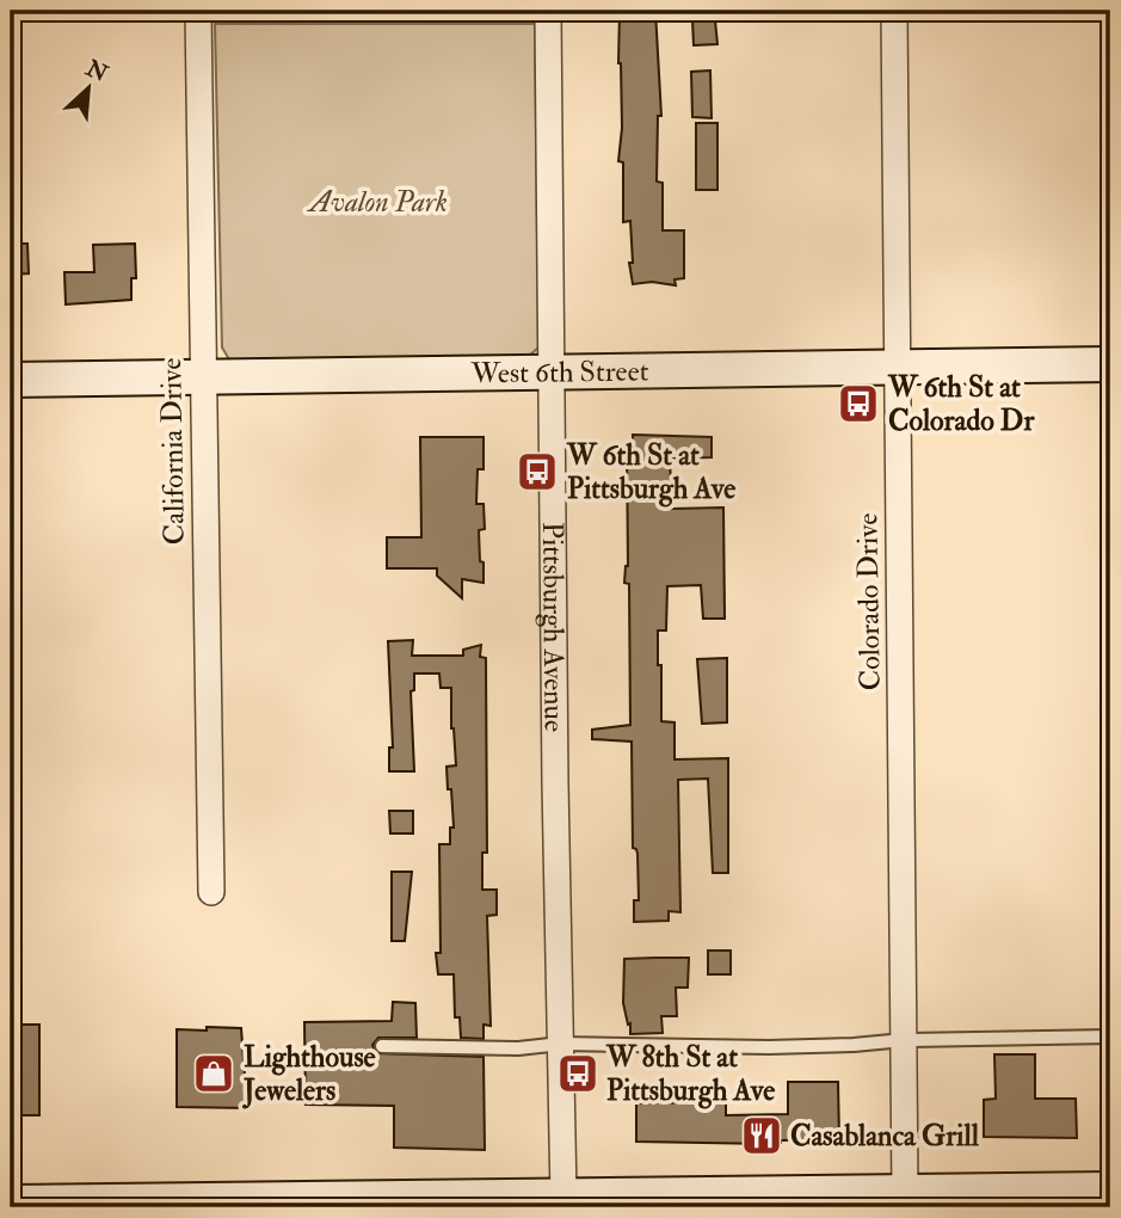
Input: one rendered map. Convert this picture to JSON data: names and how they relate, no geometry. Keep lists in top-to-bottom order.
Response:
{
  "streets": {
    "street": [
      "West 6th Street",
      "California Drive",
      "Colorado Drive",
      "Pittsburgh Avenue"
    ]
  },
  "crossings": [
    ["West 6th Street", "California Drive"],
    ["West 6th Street", "Colorado Drive"],
    ["West 6th Street", "Pittsburgh Avenue"]
  ],
  "parks": ["Avalon Park"],
  "places": {
    "bus stop": ["W 6th St at Colorado Dr", "W 6th St at Pittsburgh Ave", "W 8th St at Pittsburgh Ave"],
    "shop": ["Lighthouse Jewelers"],
    "restaurant": ["Casablanca Grill"]
  },
  "north": "top right"
}
